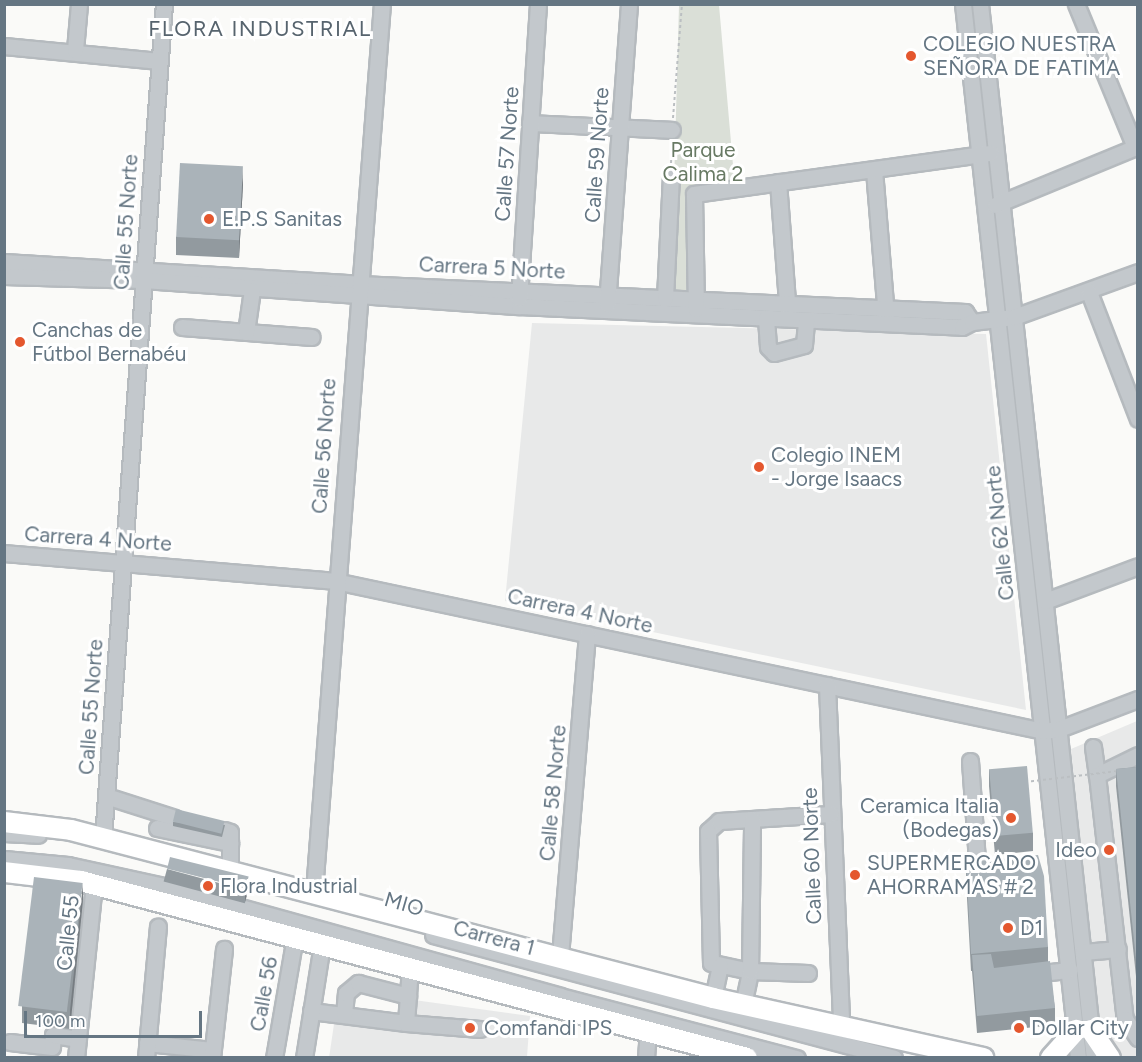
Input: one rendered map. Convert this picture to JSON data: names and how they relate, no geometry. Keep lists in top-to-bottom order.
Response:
{
  "streets": {
    "main road": ["Carrera 1"],
    "street": [
      "Calle 57 Norte",
      "Calle 59 Norte",
      "Calle 55 Norte",
      "Carrera 5 Norte",
      "Calle 56 Norte",
      "Calle 62 Norte",
      "Carrera 4 Norte",
      "Calle 58 Norte",
      "Calle 60 Norte",
      "MIO",
      "Calle 55",
      "Calle 56"
    ]
  },
  "crossings": [
    ["Calle 57 Norte", "Carrera 5 Norte"],
    ["Calle 59 Norte", "Carrera 5 Norte"],
    ["Calle 55 Norte", "Carrera 5 Norte"],
    ["Calle 55 Norte", "Carrera 4 Norte"],
    ["Calle 55 Norte", "Carrera 1"],
    ["Carrera 5 Norte", "Calle 56 Norte"],
    ["Carrera 5 Norte", "Calle 62 Norte"],
    ["Calle 56 Norte", "Carrera 4 Norte"],
    ["Calle 56 Norte", "Carrera 1"],
    ["Calle 62 Norte", "Carrera 4 Norte"],
    ["Carrera 4 Norte", "Calle 58 Norte"],
    ["Carrera 4 Norte", "Calle 60 Norte"],
    ["Calle 58 Norte", "Carrera 1"],
    ["Calle 60 Norte", "Carrera 1"]
  ],
  "districts": ["FLORA INDUSTRIAL"],
  "parks": ["Parque Calima 2"],
  "places": [
    "COLEGIO NUESTRA SEÑORA DE FATIMA",
    "E.P.S Sanitas",
    "Canchas de Fútbol Bernabéu",
    "Colegio INEM - Jorge Isaacs",
    "Ceramica Italia (Bodegas)",
    "Ideo",
    "SUPERMERCADO AHORRAMAS # 2",
    "Flora Industrial",
    "D1",
    "Comfandi IPS",
    "Dollar City"
  ],
  "scale_bar": "100 m"
}
